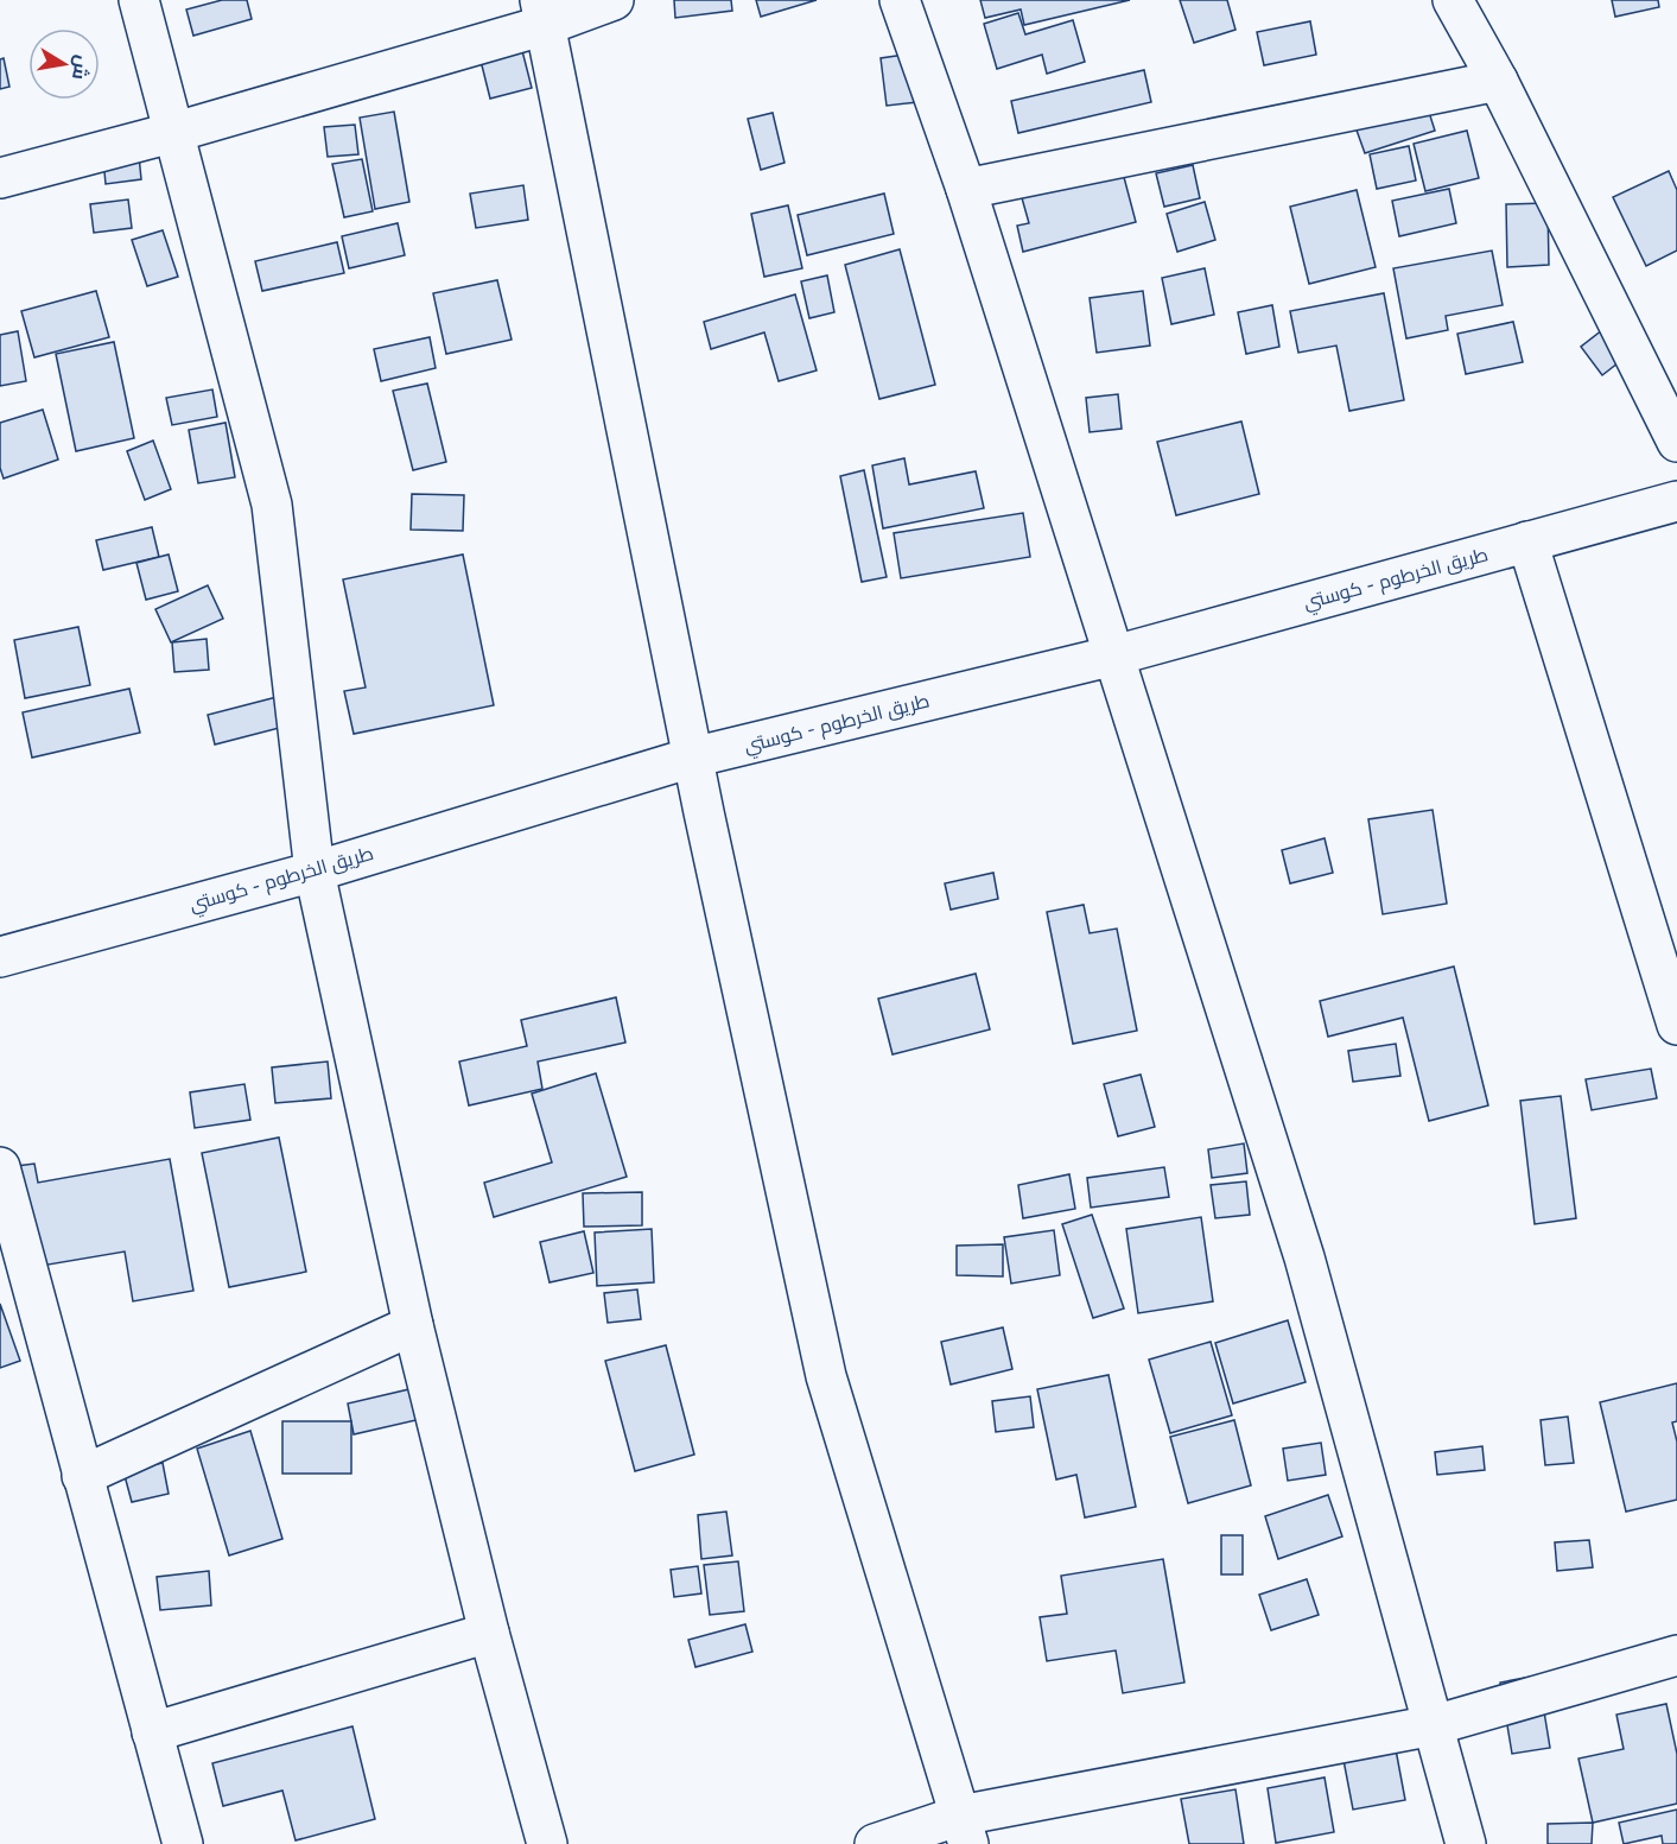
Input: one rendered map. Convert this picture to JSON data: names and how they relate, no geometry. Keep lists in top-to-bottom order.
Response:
{
  "streets": {
    "main road": ["طريق الخرطوم - كوستي"]
  },
  "north": "right"
}
